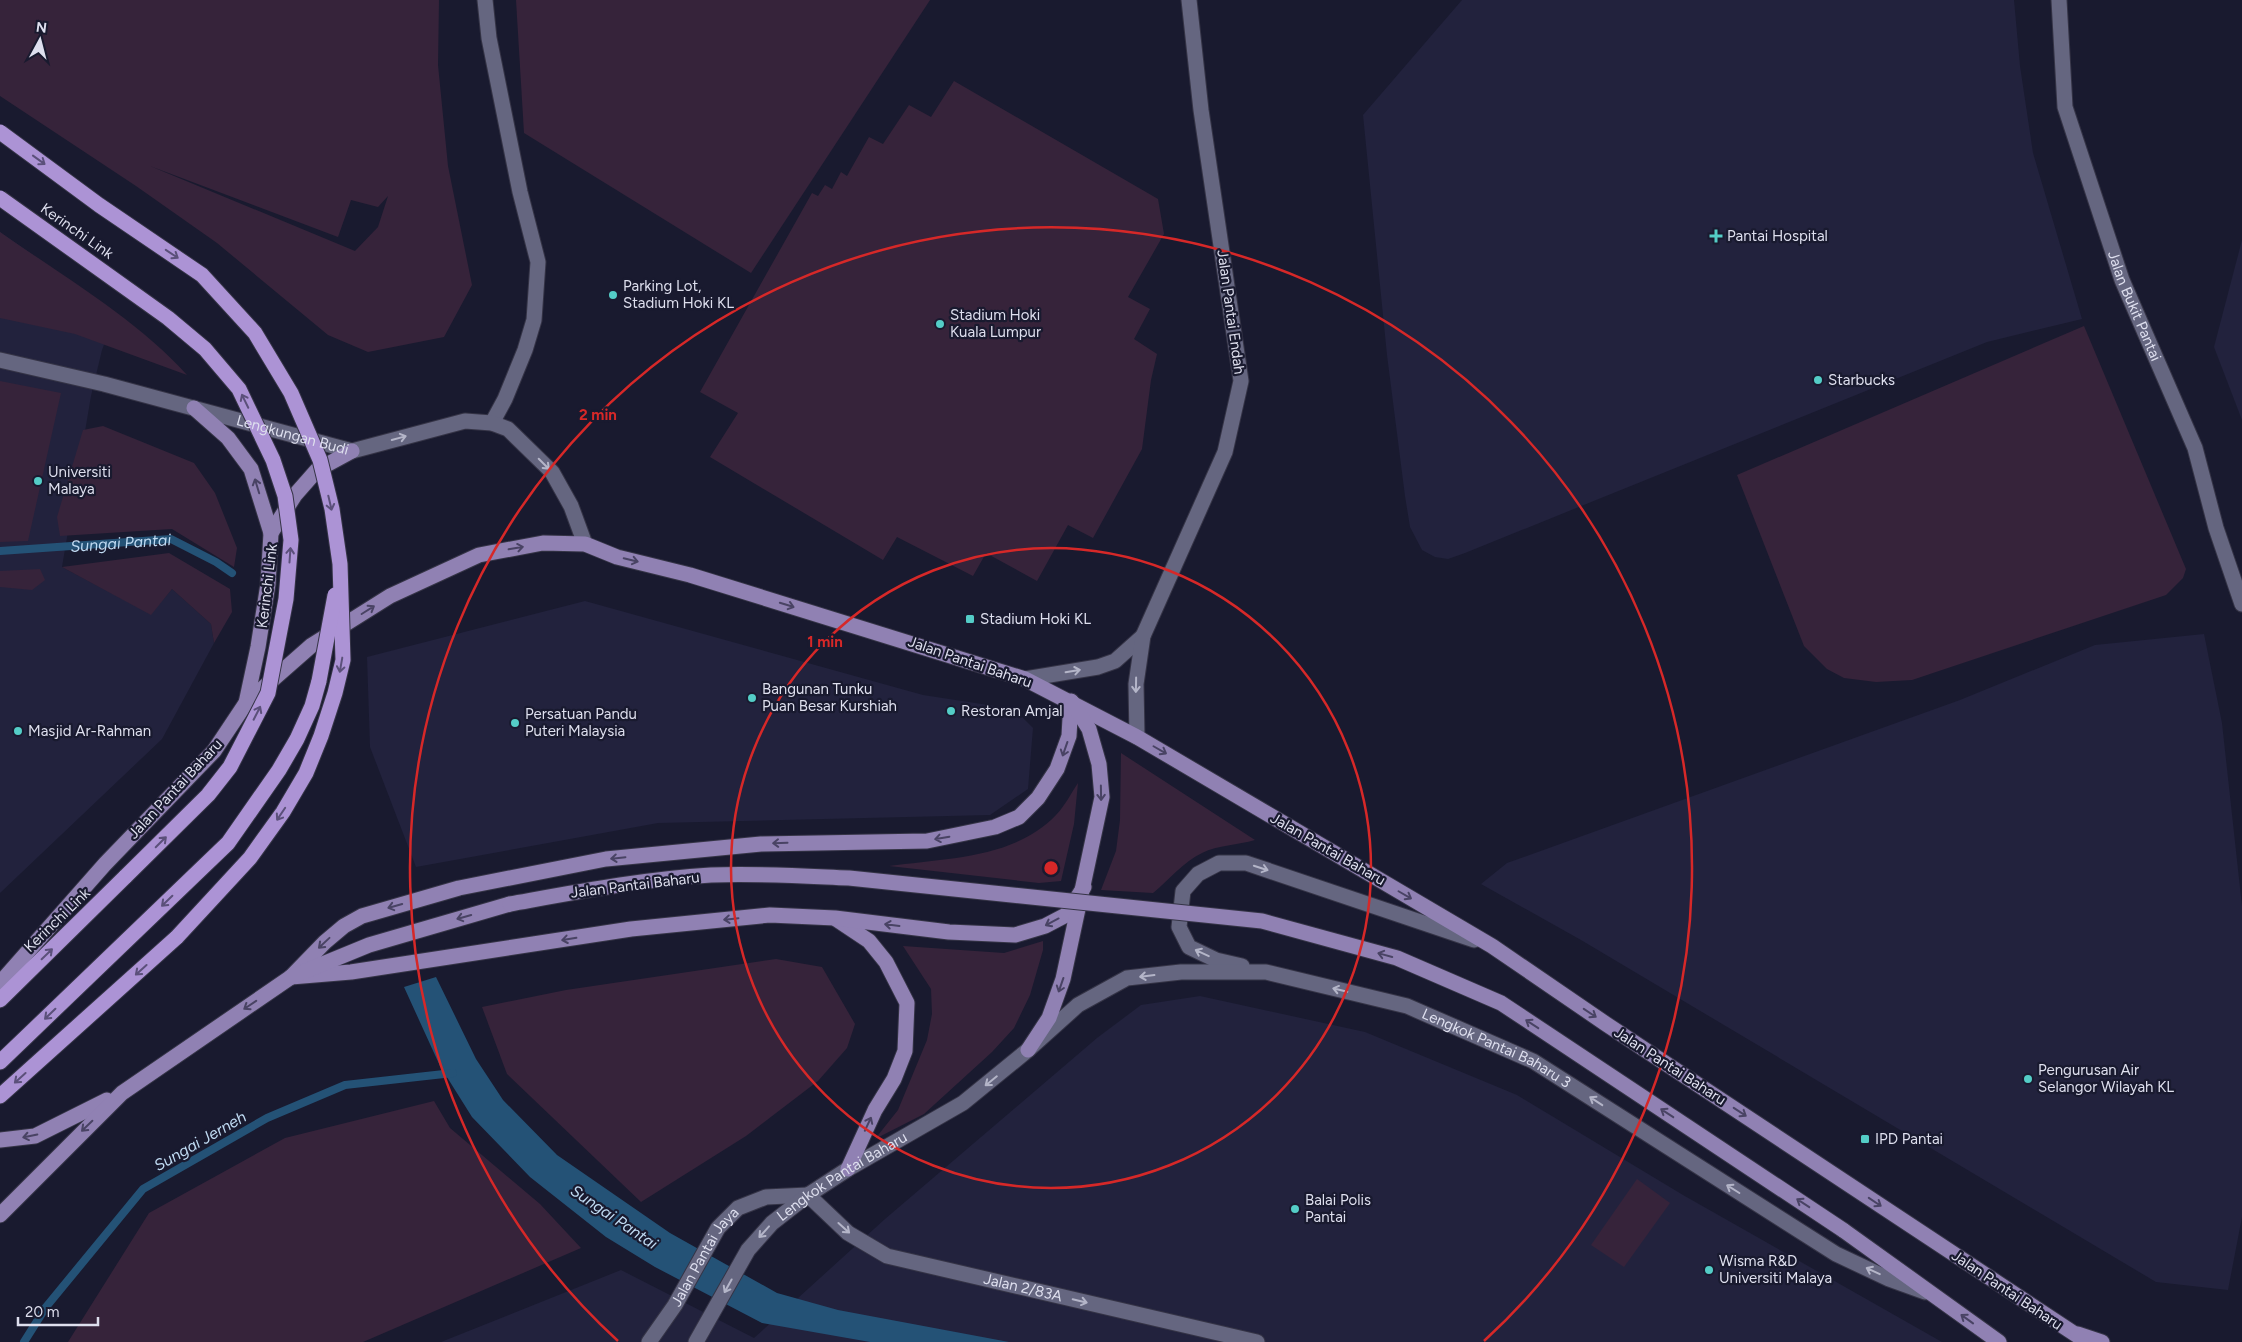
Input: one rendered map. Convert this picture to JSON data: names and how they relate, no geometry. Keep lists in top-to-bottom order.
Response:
{
  "streets": {
    "highway": ["Kerinchi Link"],
    "main road": ["Jalan Pantai Baharu"],
    "street": [
      "Jalan Bukit Pantai",
      "Jalan Pantai Endah",
      "Lengkungan Budi",
      "Lengkok Pantai Baharu 3",
      "Lengkok Pantai Baharu",
      "Jalan Pantai Jaya",
      "Jalan 2/83A"
    ]
  },
  "crossings": [
    ["Jalan Pantai Endah", "Jalan Pantai Baharu"],
    ["Lengkungan Budi", "Jalan Pantai Baharu"],
    ["Jalan Pantai Baharu", "Lengkok Pantai Baharu 3"],
    ["Lengkok Pantai Baharu 3", "Lengkok Pantai Baharu"],
    ["Lengkok Pantai Baharu", "Jalan Pantai Jaya"],
    ["Lengkok Pantai Baharu", "Jalan 2/83A"],
    ["Jalan Pantai Jaya", "Jalan 2/83A"]
  ],
  "one_way": [
    "Lengkungan Budi",
    "Lengkok Pantai Baharu 3",
    "Lengkok Pantai Baharu",
    "Jalan 2/83A"
  ],
  "water": ["Sungai Pantai", "Sungai Jerneh"],
  "places": {
    "health": ["Pantai Hospital"],
    "other": [
      "Parking Lot, Stadium Hoki KL",
      "Stadium Hoki Kuala Lumpur",
      "Starbucks",
      "Universiti Malaya",
      "Bangunan Tunku Puan Besar Kurshiah",
      "Restoran Amjal",
      "Persatuan Pandu Puteri Malaysia",
      "Masjid Ar-Rahman",
      "Pengurusan Air Selangor Wilayah KL",
      "Balai Polis Pantai",
      "Wisma R&D Universiti Malaya"
    ],
    "transit": ["Stadium Hoki KL", "IPD Pantai"]
  },
  "scale_bar": "20 m",
  "north": "top",
  "rings": ["2 min", "1 min"]
}
